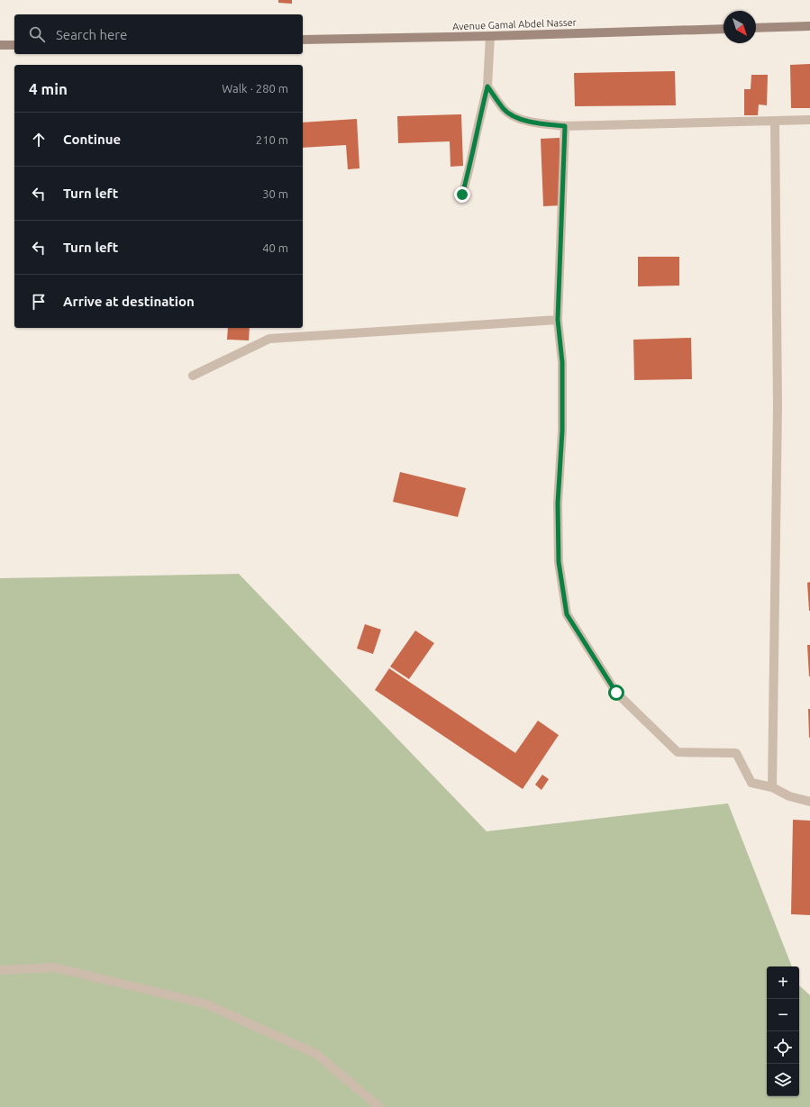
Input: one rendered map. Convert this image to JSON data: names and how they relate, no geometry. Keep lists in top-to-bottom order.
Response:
{
  "streets": {
    "street": ["Avenue Gamal Abdel Nasser"]
  },
  "north": "bottom right",
  "page": {
    "search": "Search here",
    "heading": ["4 min", "Walk · 280 m"],
    "list": [
      ["Continue", "210 m"],
      ["Turn left", "30 m"],
      ["Turn left", "40 m"],
      "Arrive at destination"
    ],
    "map_buttons": ["+", "−"]
  }
}
